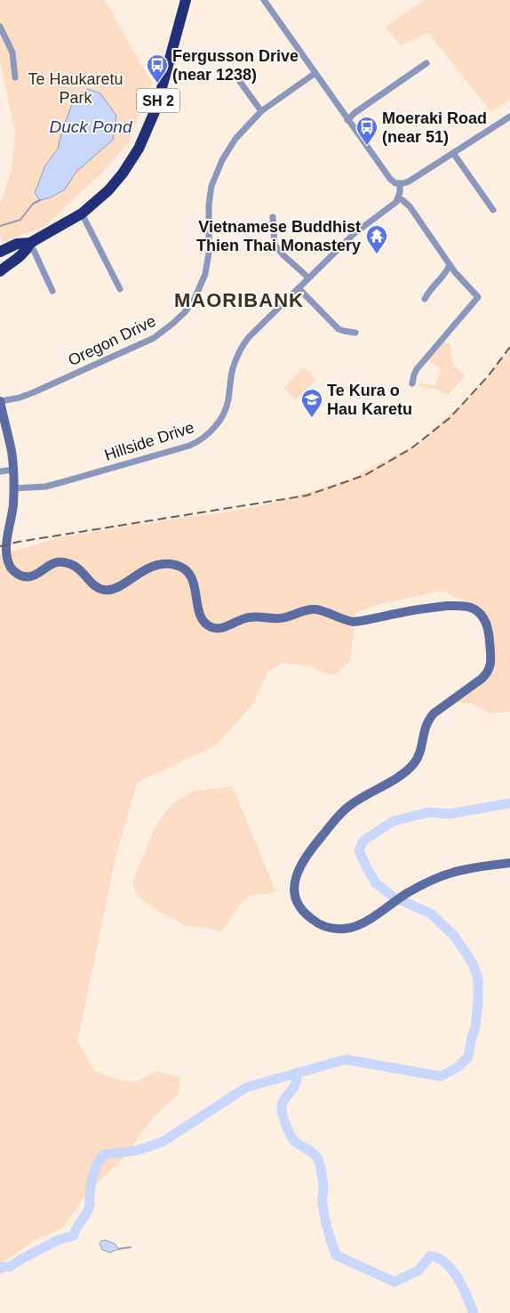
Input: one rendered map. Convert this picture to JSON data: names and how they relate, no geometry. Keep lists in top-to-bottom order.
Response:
{
  "streets": {
    "highway": ["SH 2"],
    "street": ["Oregon Drive", "Hillside Drive"]
  },
  "districts": ["MAORIBANK"],
  "water": ["Duck Pond"],
  "parks": ["Te Haukaretu Park"],
  "places": {
    "bus stop": ["Fergusson Drive (near 1238)", "Moeraki Road (near 51)"],
    "temple": ["Vietnamese Buddhist Thien Thai Monastery"],
    "school or university": ["Te Kura o Hau Karetu"]
  }
}
